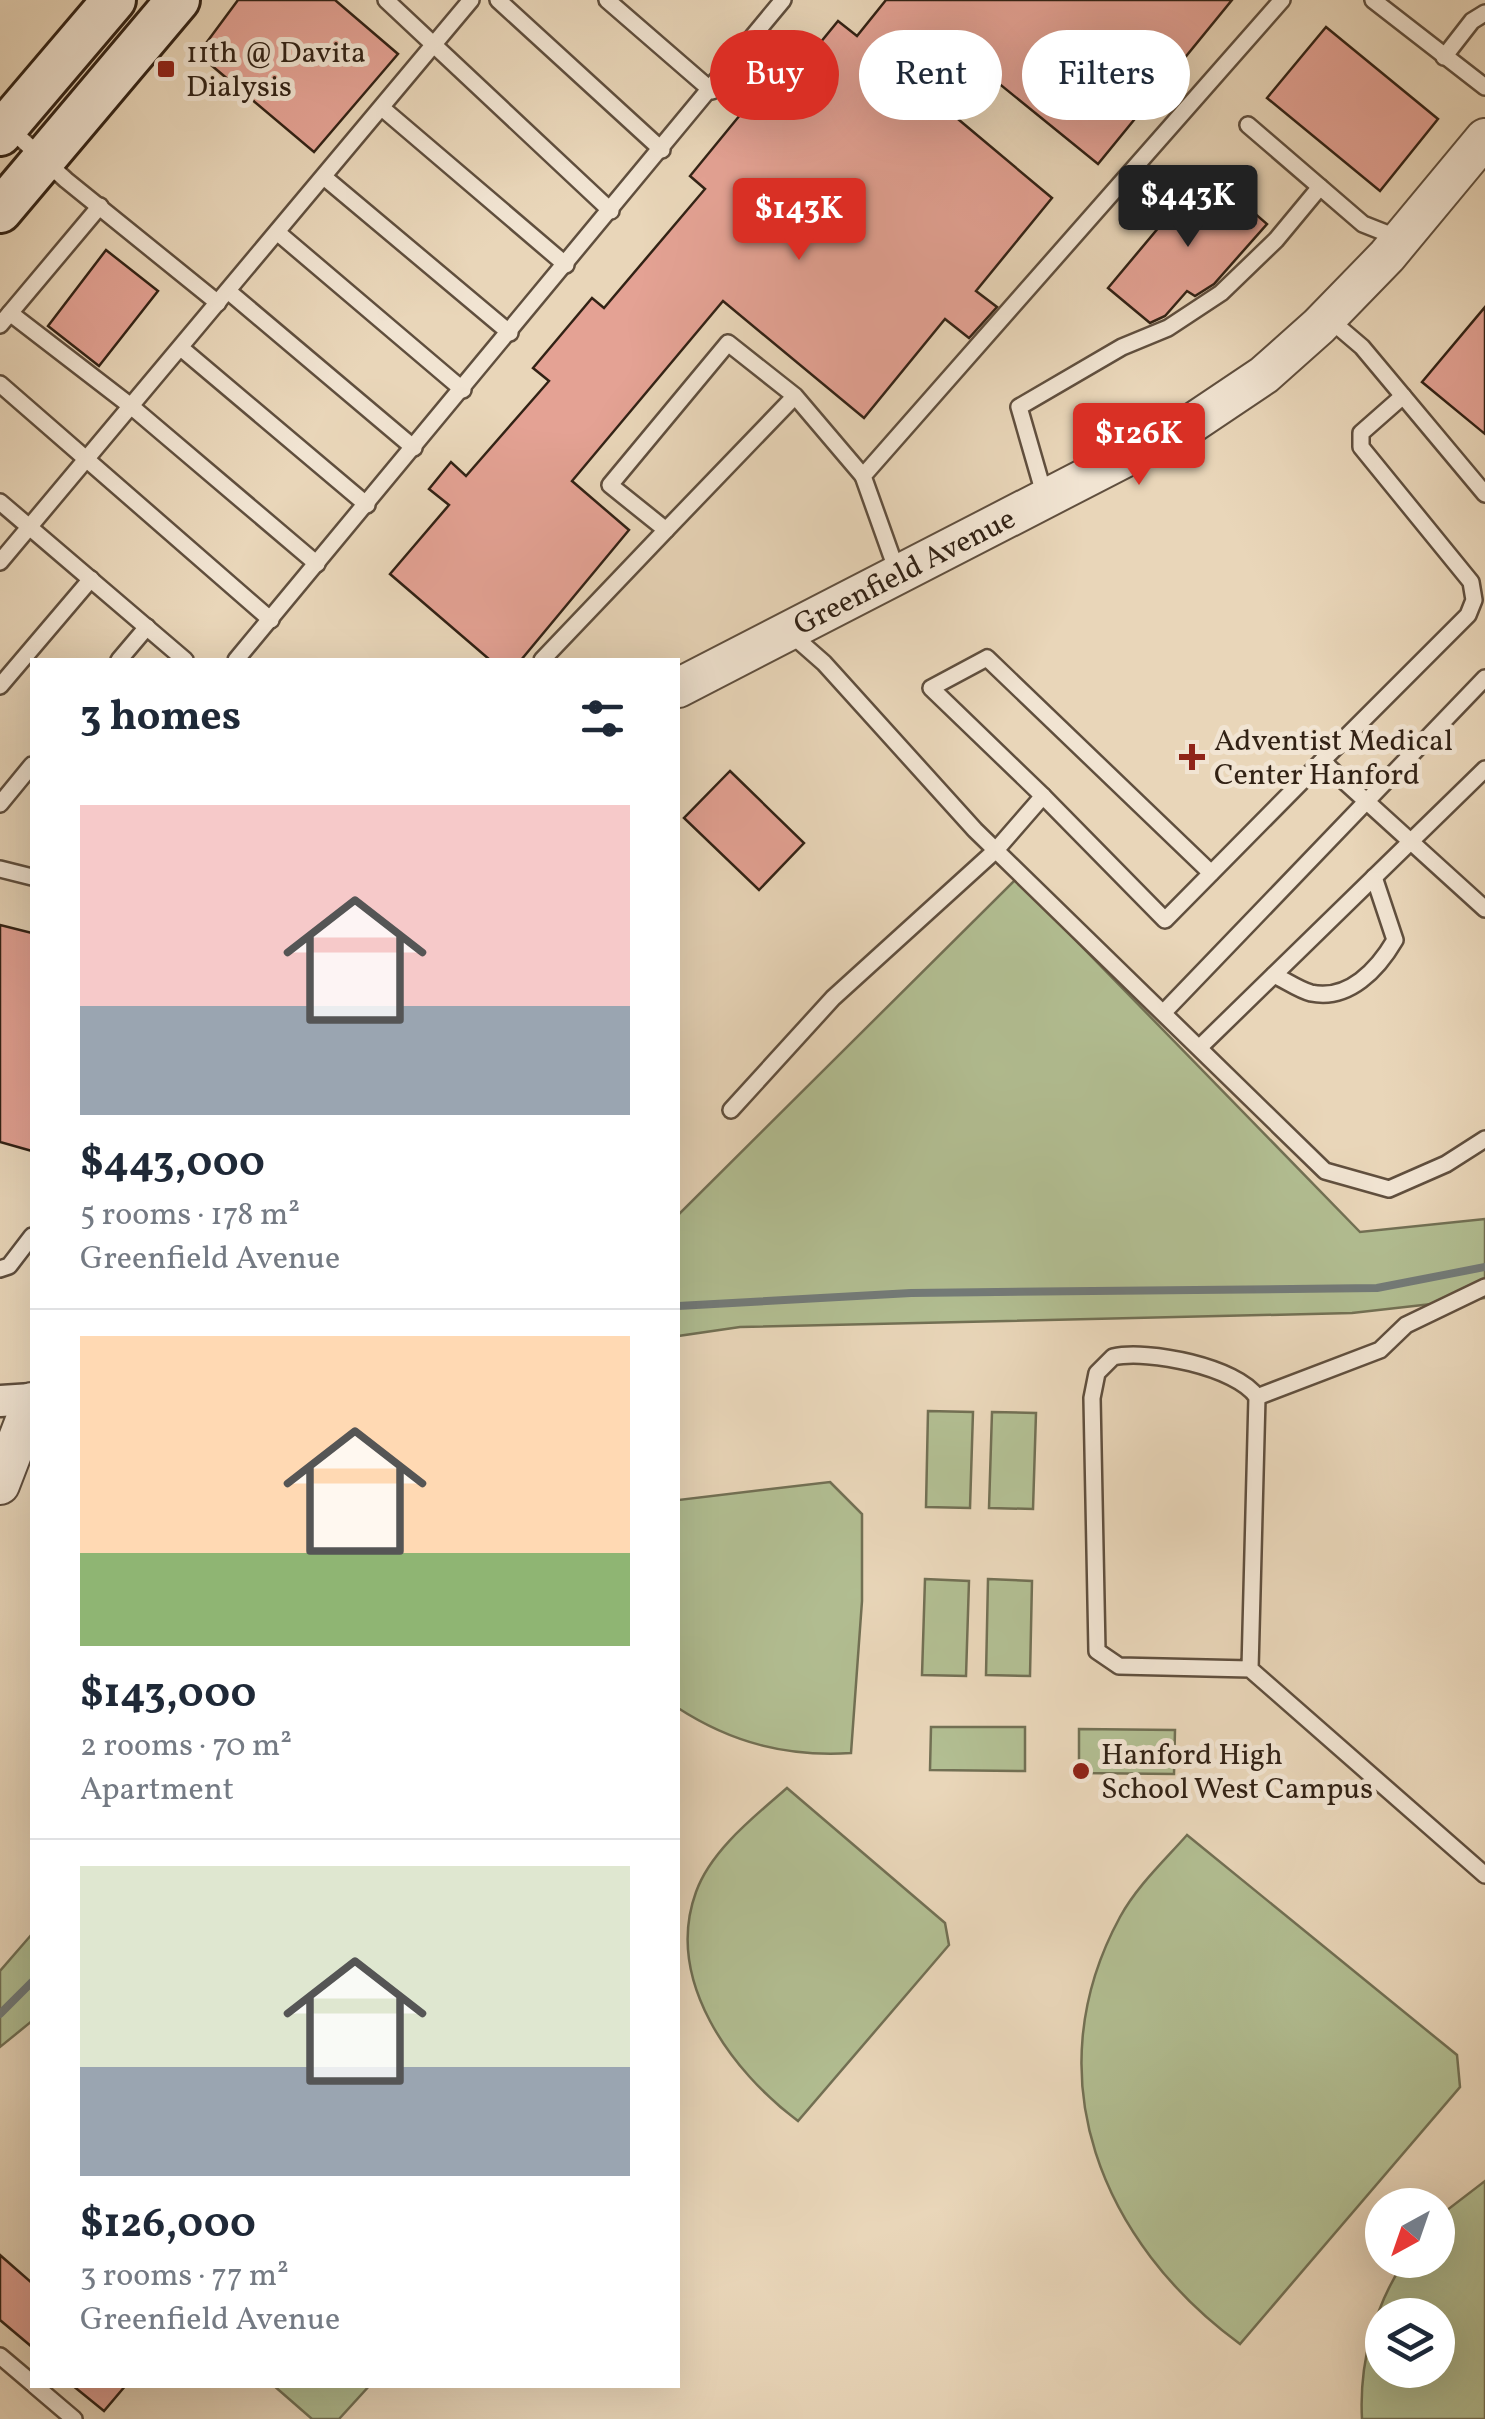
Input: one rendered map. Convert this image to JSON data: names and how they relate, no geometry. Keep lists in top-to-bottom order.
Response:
{
  "streets": {
    "street": ["Greenfield Avenue"]
  },
  "places": {
    "transit": ["11th @ Davita Dialysis"],
    "health": ["Adventist Medical Center Hanford"],
    "other": ["Hanford High School West Campus"]
  },
  "north": "bottom left",
  "page": {
    "chip": ["Buy", "Rent", "Filters"],
    "price": ["$443K", "$143K", "$126K"],
    "heading": "3 homes",
    "list": [
      {
        "name": "$443,000",
        "note": "5 rooms · 178 m² · Greenfield Avenue"
      },
      {
        "name": "$143,000",
        "note": "2 rooms · 70 m² · Apartment"
      },
      {
        "name": "$126,000",
        "note": "3 rooms · 77 m² · Greenfield Avenue"
      }
    ]
  }
}
